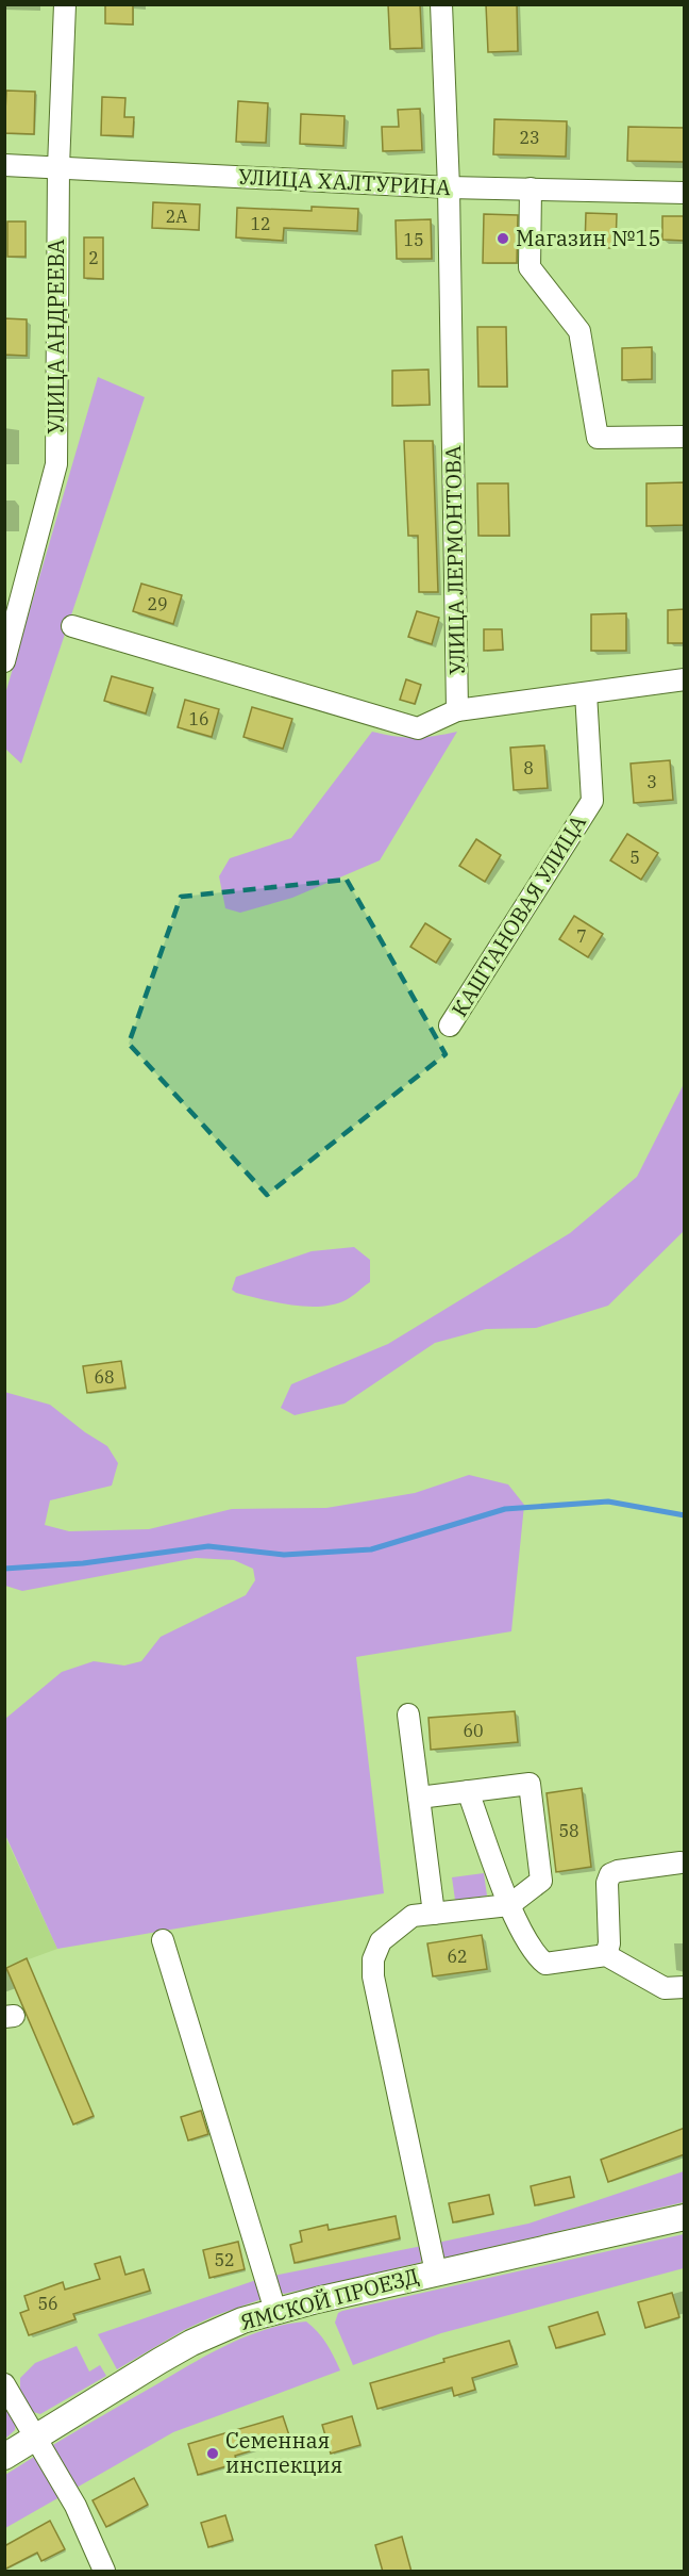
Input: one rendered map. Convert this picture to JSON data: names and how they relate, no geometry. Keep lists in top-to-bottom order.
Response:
{
  "streets": {
    "main road": ["ЯМСКОЙ ПРОЕЗД"],
    "street": [
      "УЛИЦА ХАЛТУРИНА",
      "УЛИЦА АНДРЕЕВА",
      "УЛИЦА ЛЕРМОНТОВА",
      "КАШТАНОВАЯ УЛИЦА"
    ]
  },
  "crossings": [
    ["УЛИЦА ХАЛТУРИНА", "УЛИЦА АНДРЕЕВА"],
    ["УЛИЦА ХАЛТУРИНА", "УЛИЦА ЛЕРМОНТОВА"]
  ],
  "places": ["Магазин №15", "Семенная инспекция"],
  "house_numbers": [
    "23",
    "2А",
    "12",
    "15",
    "2",
    "29",
    "16",
    "8",
    "3",
    "5",
    "7",
    "68",
    "60",
    "58",
    "62",
    "52",
    "56"
  ]
}
